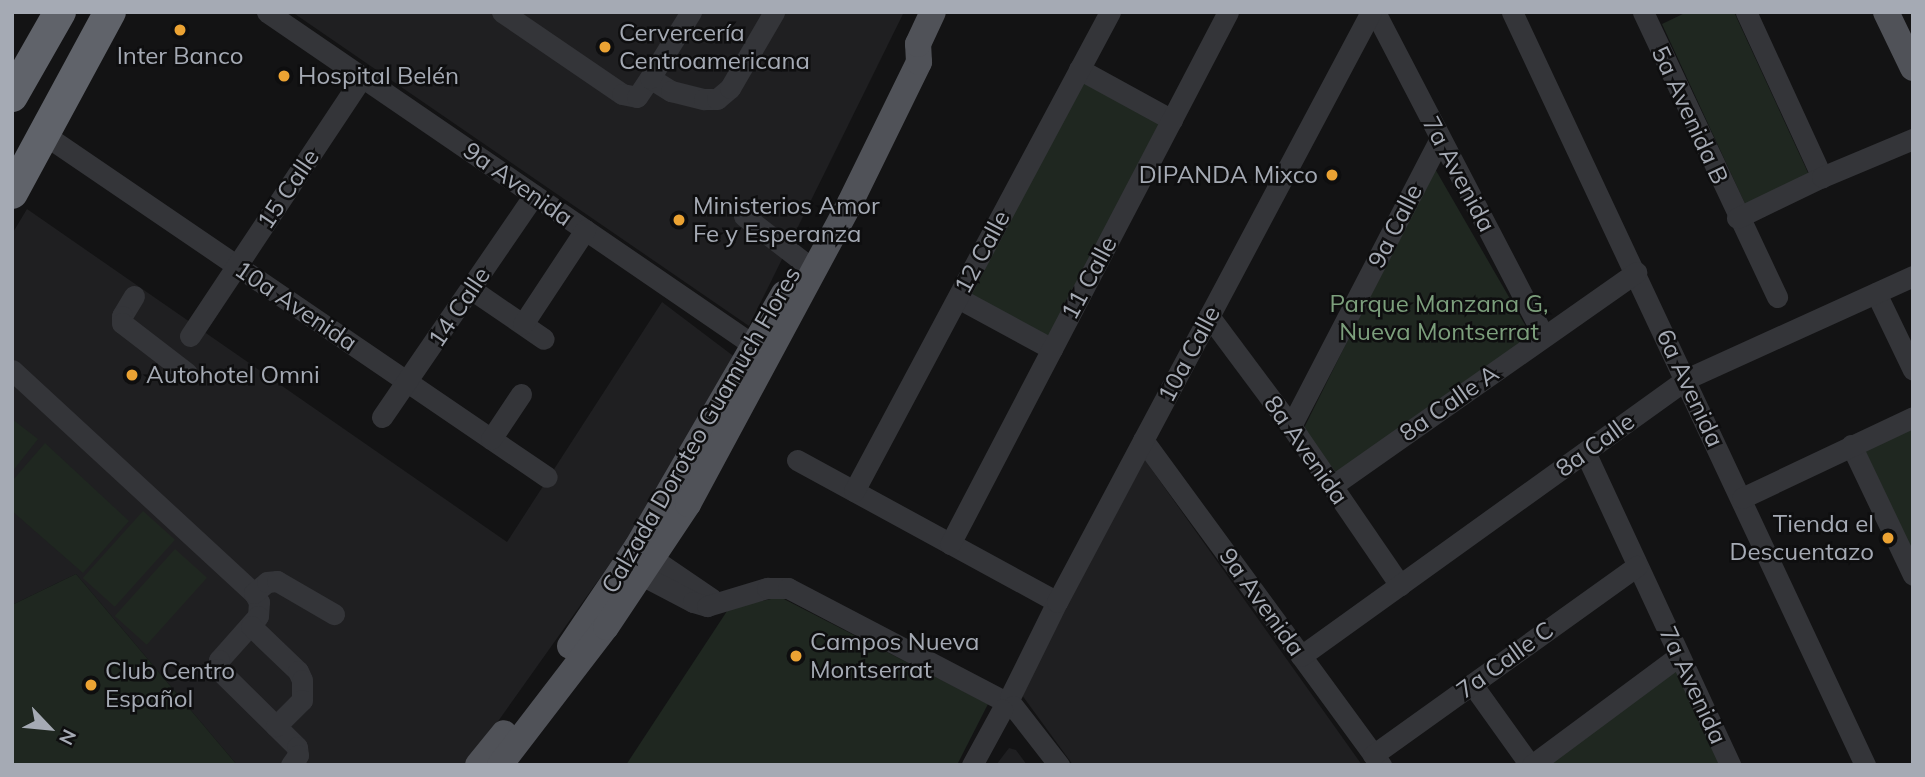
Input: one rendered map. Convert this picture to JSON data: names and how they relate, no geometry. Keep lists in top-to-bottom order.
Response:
{
  "streets": {
    "main road": ["Calzada Doroteo Guamuch Flores"],
    "street": [
      "5a Avenida B",
      "7a Avenida",
      "9a Avenida",
      "15 Calle",
      "9a Calle",
      "12 Calle",
      "11 Calle",
      "10a Avenida",
      "14 Calle",
      "10a Calle",
      "6a Avenida",
      "8a Calle A",
      "8a Calle",
      "8a Avenida",
      "7a Calle C"
    ]
  },
  "crossings": [
    ["7a Avenida", "9a Calle"],
    ["7a Avenida", "10a Calle"],
    ["7a Avenida", "8a Calle A"],
    ["7a Avenida", "8a Calle"],
    ["7a Avenida", "7a Calle C"],
    ["9a Avenida", "15 Calle"],
    ["9a Avenida", "14 Calle"],
    ["9a Avenida", "10a Calle"],
    ["9a Avenida", "Calzada Doroteo Guamuch Flores"],
    ["9a Avenida", "8a Calle"],
    ["9a Avenida", "7a Calle C"],
    ["15 Calle", "10a Avenida"],
    ["9a Calle", "8a Avenida"],
    ["10a Avenida", "14 Calle"],
    ["10a Calle", "8a Avenida"],
    ["6a Avenida", "8a Calle A"],
    ["6a Avenida", "8a Calle"],
    ["8a Calle A", "8a Avenida"],
    ["8a Calle", "8a Avenida"]
  ],
  "parks": ["Parque Manzana G, Nueva Montserrat"],
  "places": [
    "Inter Banco",
    "Cervercería Centroamericana",
    "Hospital Belén",
    "DIPANDA Mixco",
    "Ministerios Amor Fe y Esperanza",
    "Autohotel Omni",
    "Tienda el Descuentazo",
    "Campos Nueva Montserrat",
    "Club Centro Español"
  ],
  "north": "bottom right"
}
